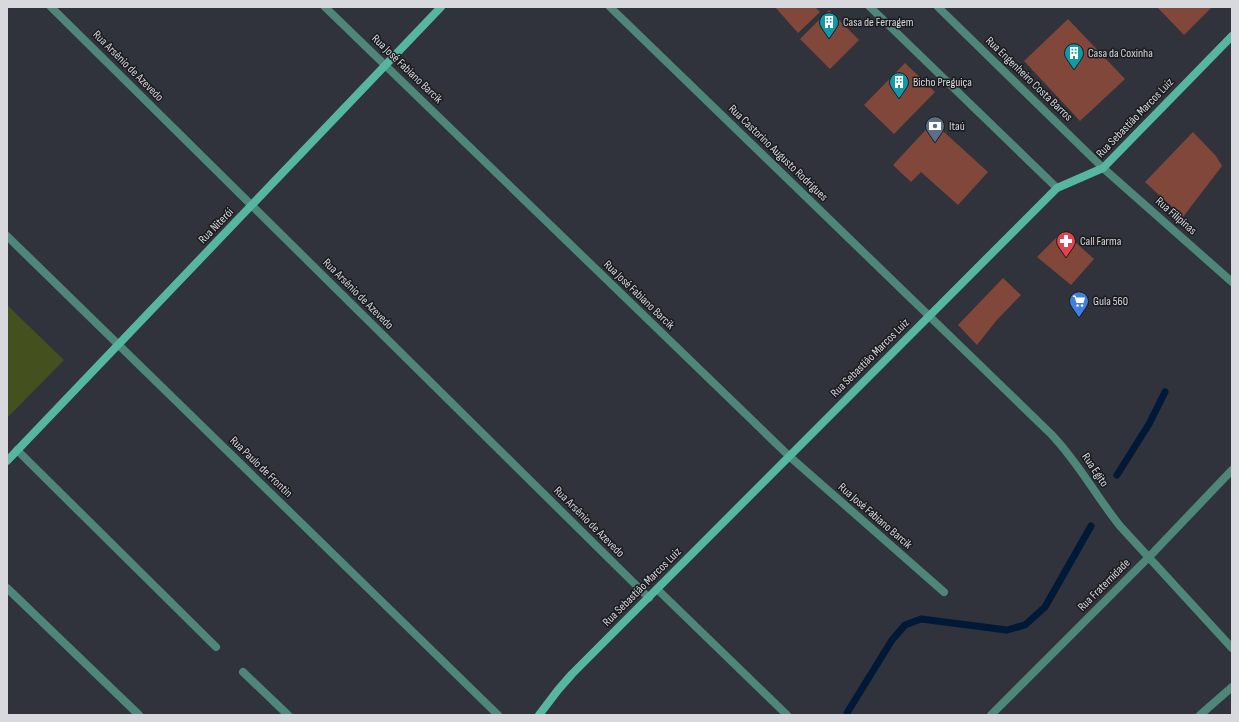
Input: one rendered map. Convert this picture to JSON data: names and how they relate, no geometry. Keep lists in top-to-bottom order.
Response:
{
  "streets": {
    "main road": ["Rua Sebastião Marcos Luiz", "Rua Niterói"],
    "street": [
      "Rua Arsênio de Azevedo",
      "Rua José Fabiano Barcik",
      "Rua Engenheiro Costa Barros",
      "Rua Castorino Augusto Rodrigues",
      "Rua Filipinas",
      "Rua Paulo de Frontin",
      "Rua Egito",
      "Rua Fraternidade"
    ]
  },
  "crossings": [
    ["Rua Arsênio de Azevedo", "Rua Sebastião Marcos Luiz"],
    ["Rua Arsênio de Azevedo", "Rua Niterói"],
    ["Rua José Fabiano Barcik", "Rua Sebastião Marcos Luiz"],
    ["Rua José Fabiano Barcik", "Rua Niterói"],
    ["Rua Engenheiro Costa Barros", "Rua Sebastião Marcos Luiz"],
    ["Rua Engenheiro Costa Barros", "Rua Filipinas"],
    ["Rua Sebastião Marcos Luiz", "Rua Castorino Augusto Rodrigues"],
    ["Rua Sebastião Marcos Luiz", "Rua Filipinas"],
    ["Rua Sebastião Marcos Luiz", "Rua Egito"],
    ["Rua Castorino Augusto Rodrigues", "Rua Egito"],
    ["Rua Niterói", "Rua Paulo de Frontin"],
    ["Rua Egito", "Rua Fraternidade"]
  ],
  "places": {
    "building": ["Casa de Ferragem", "Casa da Coxinha", "Bicho Preguiça"],
    "bank": ["Itaú"],
    "pharmacy": ["Call Farma"],
    "supermarket": ["Gula 560"]
  }
}
